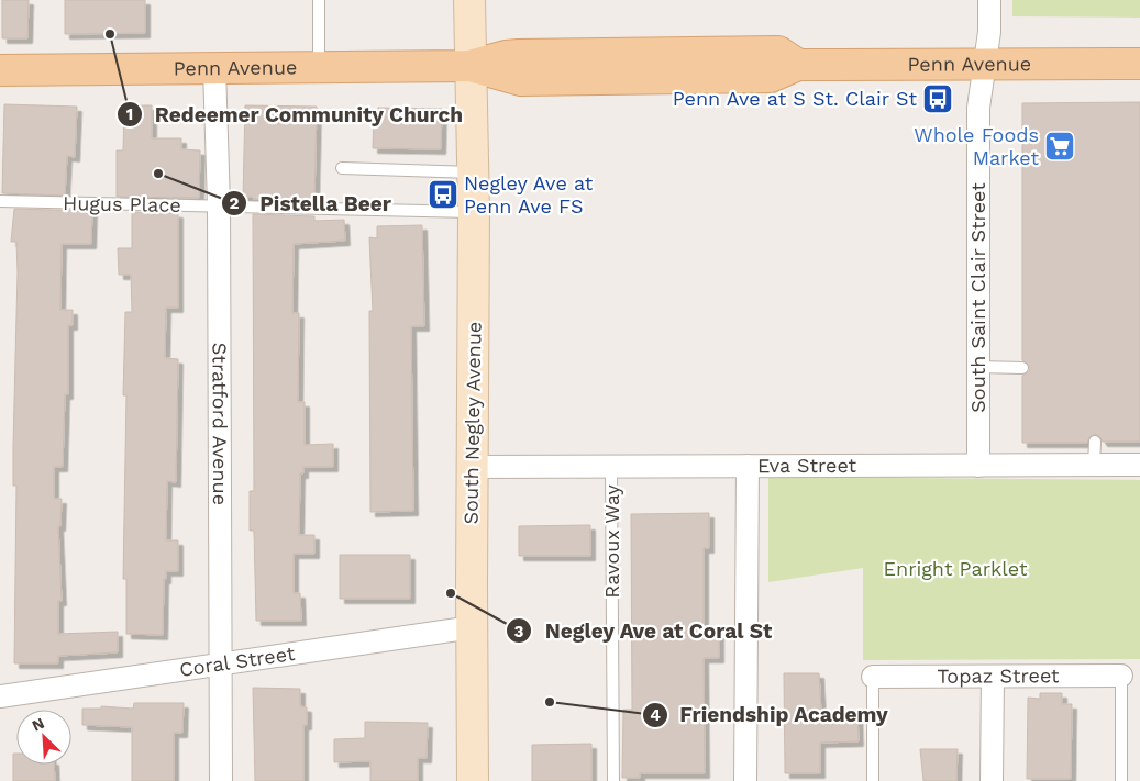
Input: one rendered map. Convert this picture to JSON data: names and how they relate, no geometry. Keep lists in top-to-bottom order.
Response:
{
  "streets": {
    "main road": ["Penn Avenue", "South Negley Avenue"],
    "street": [
      "South Saint Clair Street",
      "Stratford Avenue",
      "Eva Street",
      "Coral Street",
      "Topaz Street"
    ],
    "lane": ["Hugus Place", "Ravoux Way"]
  },
  "crossings": [
    ["Penn Avenue", "South Saint Clair Street"],
    ["Penn Avenue", "South Negley Avenue"],
    ["Penn Avenue", "Stratford Avenue"],
    ["Hugus Place", "South Negley Avenue"],
    ["Hugus Place", "Stratford Avenue"],
    ["South Saint Clair Street", "Eva Street"],
    ["South Negley Avenue", "Eva Street"],
    ["South Negley Avenue", "Coral Street"],
    ["Stratford Avenue", "Coral Street"],
    ["Eva Street", "Ravoux Way"]
  ],
  "parks": ["Enright Parklet"],
  "places": {
    "other": [
      "Redeemer Community Church",
      "Pistella Beer",
      "Negley Ave at Coral St",
      "Friendship Academy"
    ],
    "bus stop": ["Penn Ave at S St. Clair St", "Negley Ave at Penn Ave FS"],
    "supermarket": ["Whole Foods Market"]
  },
  "north": "top left"
}
